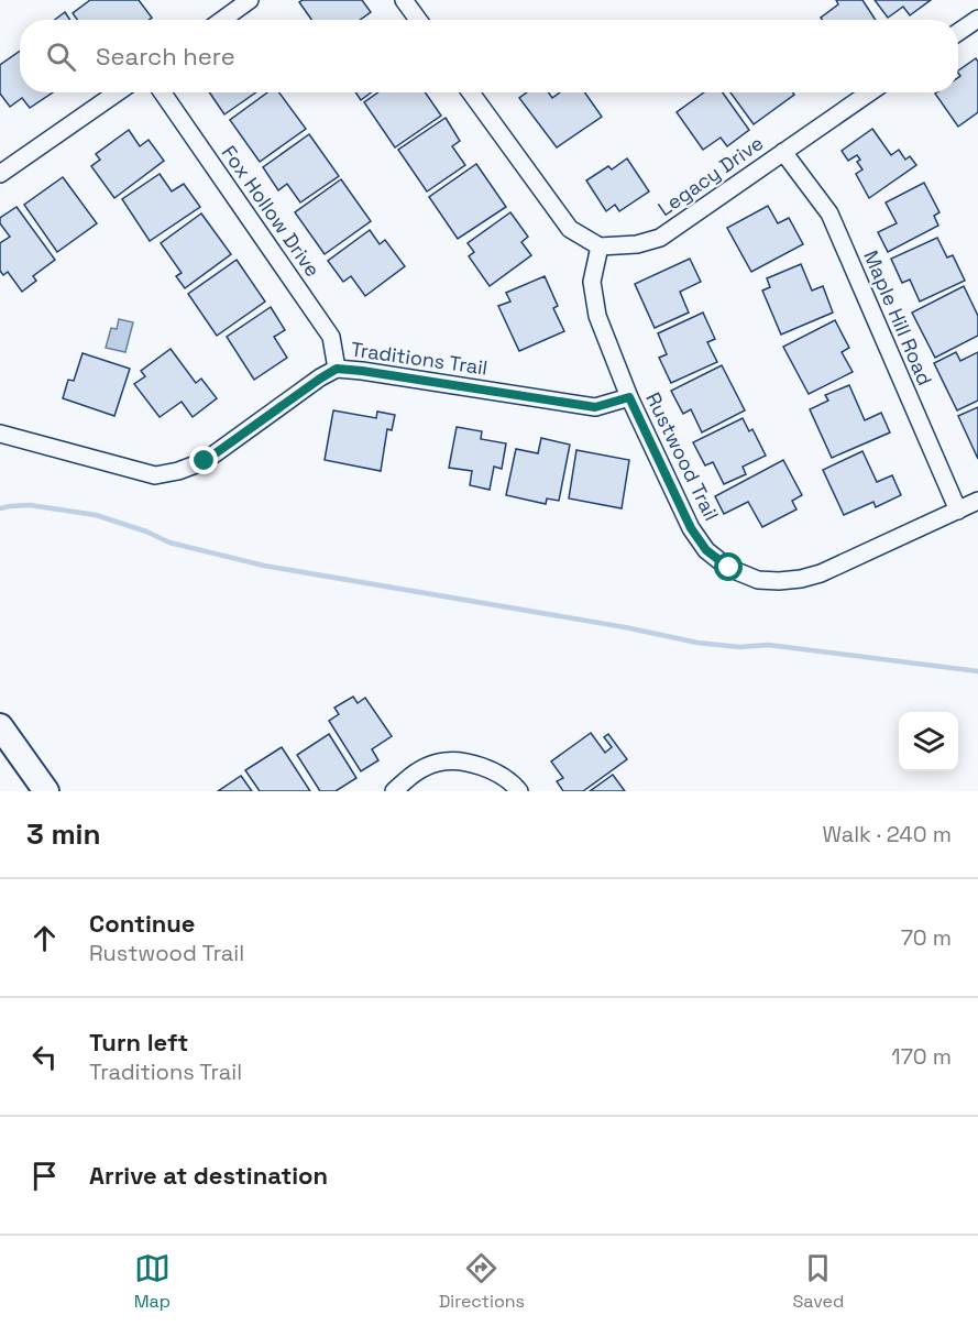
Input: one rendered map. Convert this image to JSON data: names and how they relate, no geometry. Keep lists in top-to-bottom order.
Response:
{
  "streets": {
    "street": [
      "Legacy Drive",
      "Fox Hollow Drive",
      "Maple Hill Road",
      "Traditions Trail",
      "Rustwood Trail"
    ]
  },
  "crossings": [
    ["Legacy Drive", "Maple Hill Road"],
    ["Legacy Drive", "Rustwood Trail"],
    ["Fox Hollow Drive", "Traditions Trail"],
    ["Maple Hill Road", "Rustwood Trail"],
    ["Traditions Trail", "Rustwood Trail"]
  ],
  "page": {
    "search": "Search here",
    "heading": ["3 min", "Walk · 240 m"],
    "list": [
      ["Continue", "Rustwood Trail", "70 m"],
      ["Turn left", "Traditions Trail", "170 m"],
      "Arrive at destination"
    ],
    "nav": ["Map", "Directions", "Saved"]
  }
}
